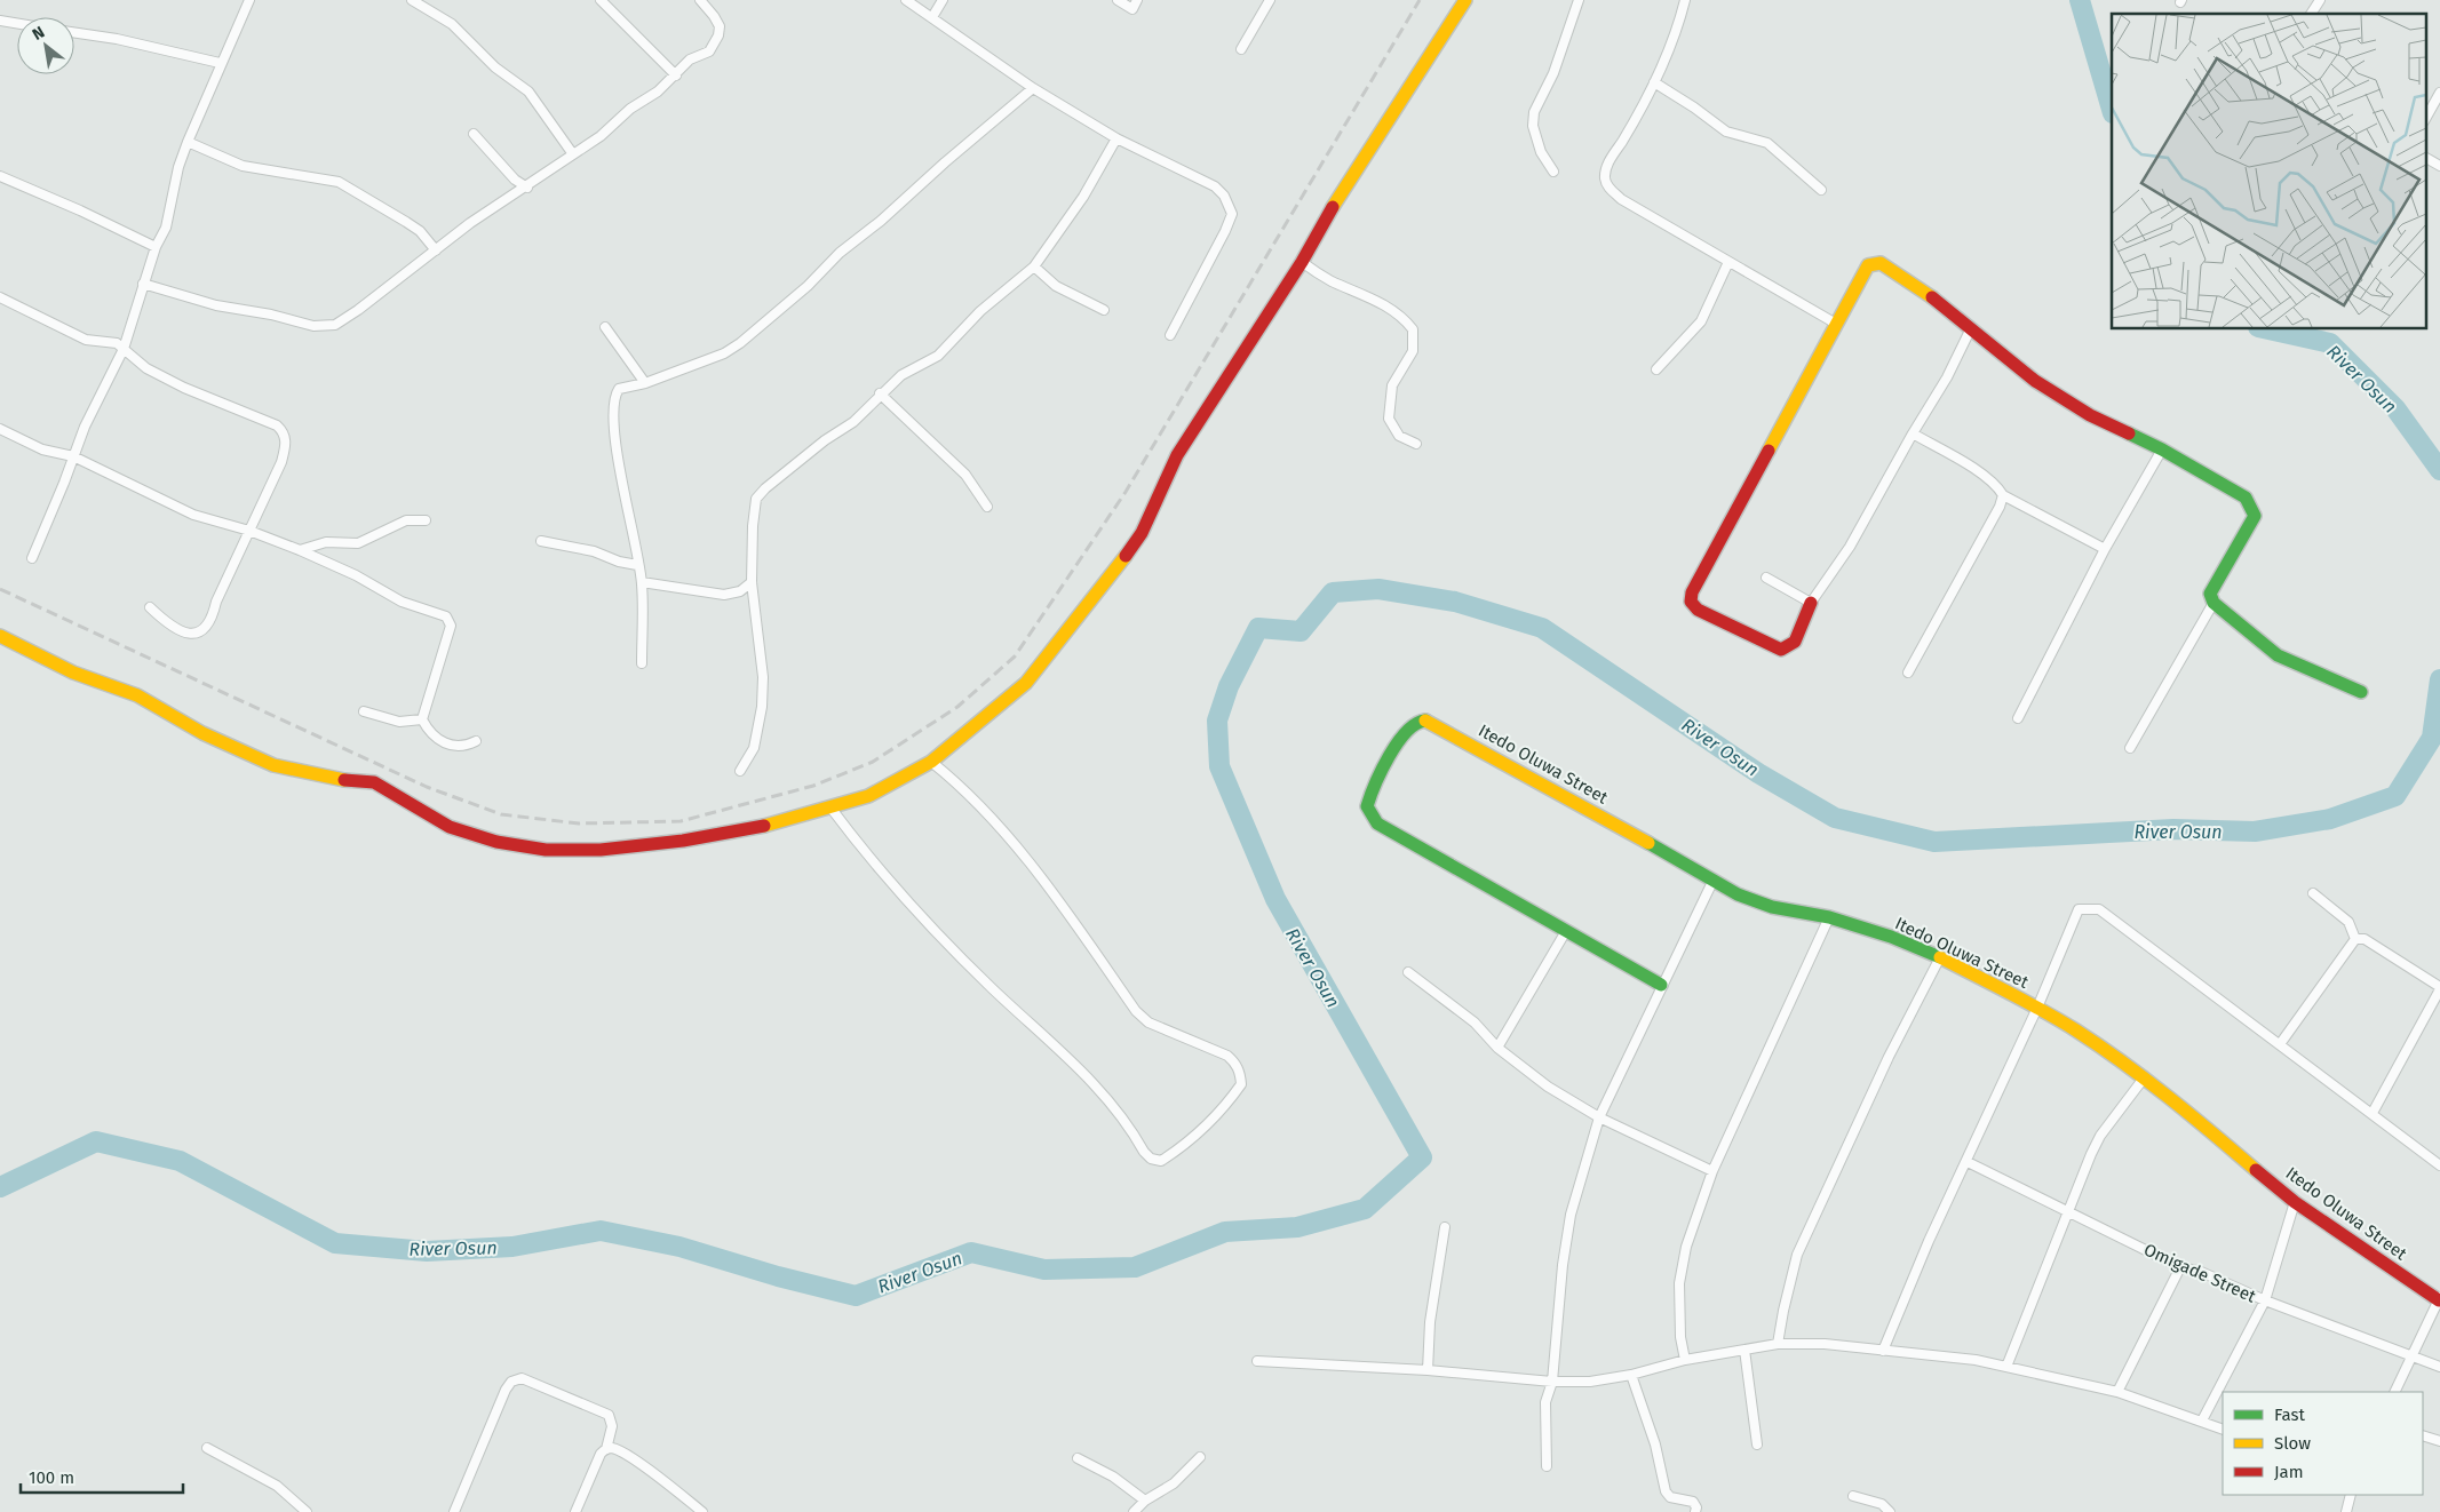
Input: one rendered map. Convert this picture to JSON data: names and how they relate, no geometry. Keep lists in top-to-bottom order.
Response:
{
  "streets": {
    "street": ["Itedo Oluwa Street", "Omigade Street"]
  },
  "water": ["River Osun"],
  "legend": ["Fast", "Slow", "Jam"],
  "scale_bar": "100 m",
  "north": "top left"
}
